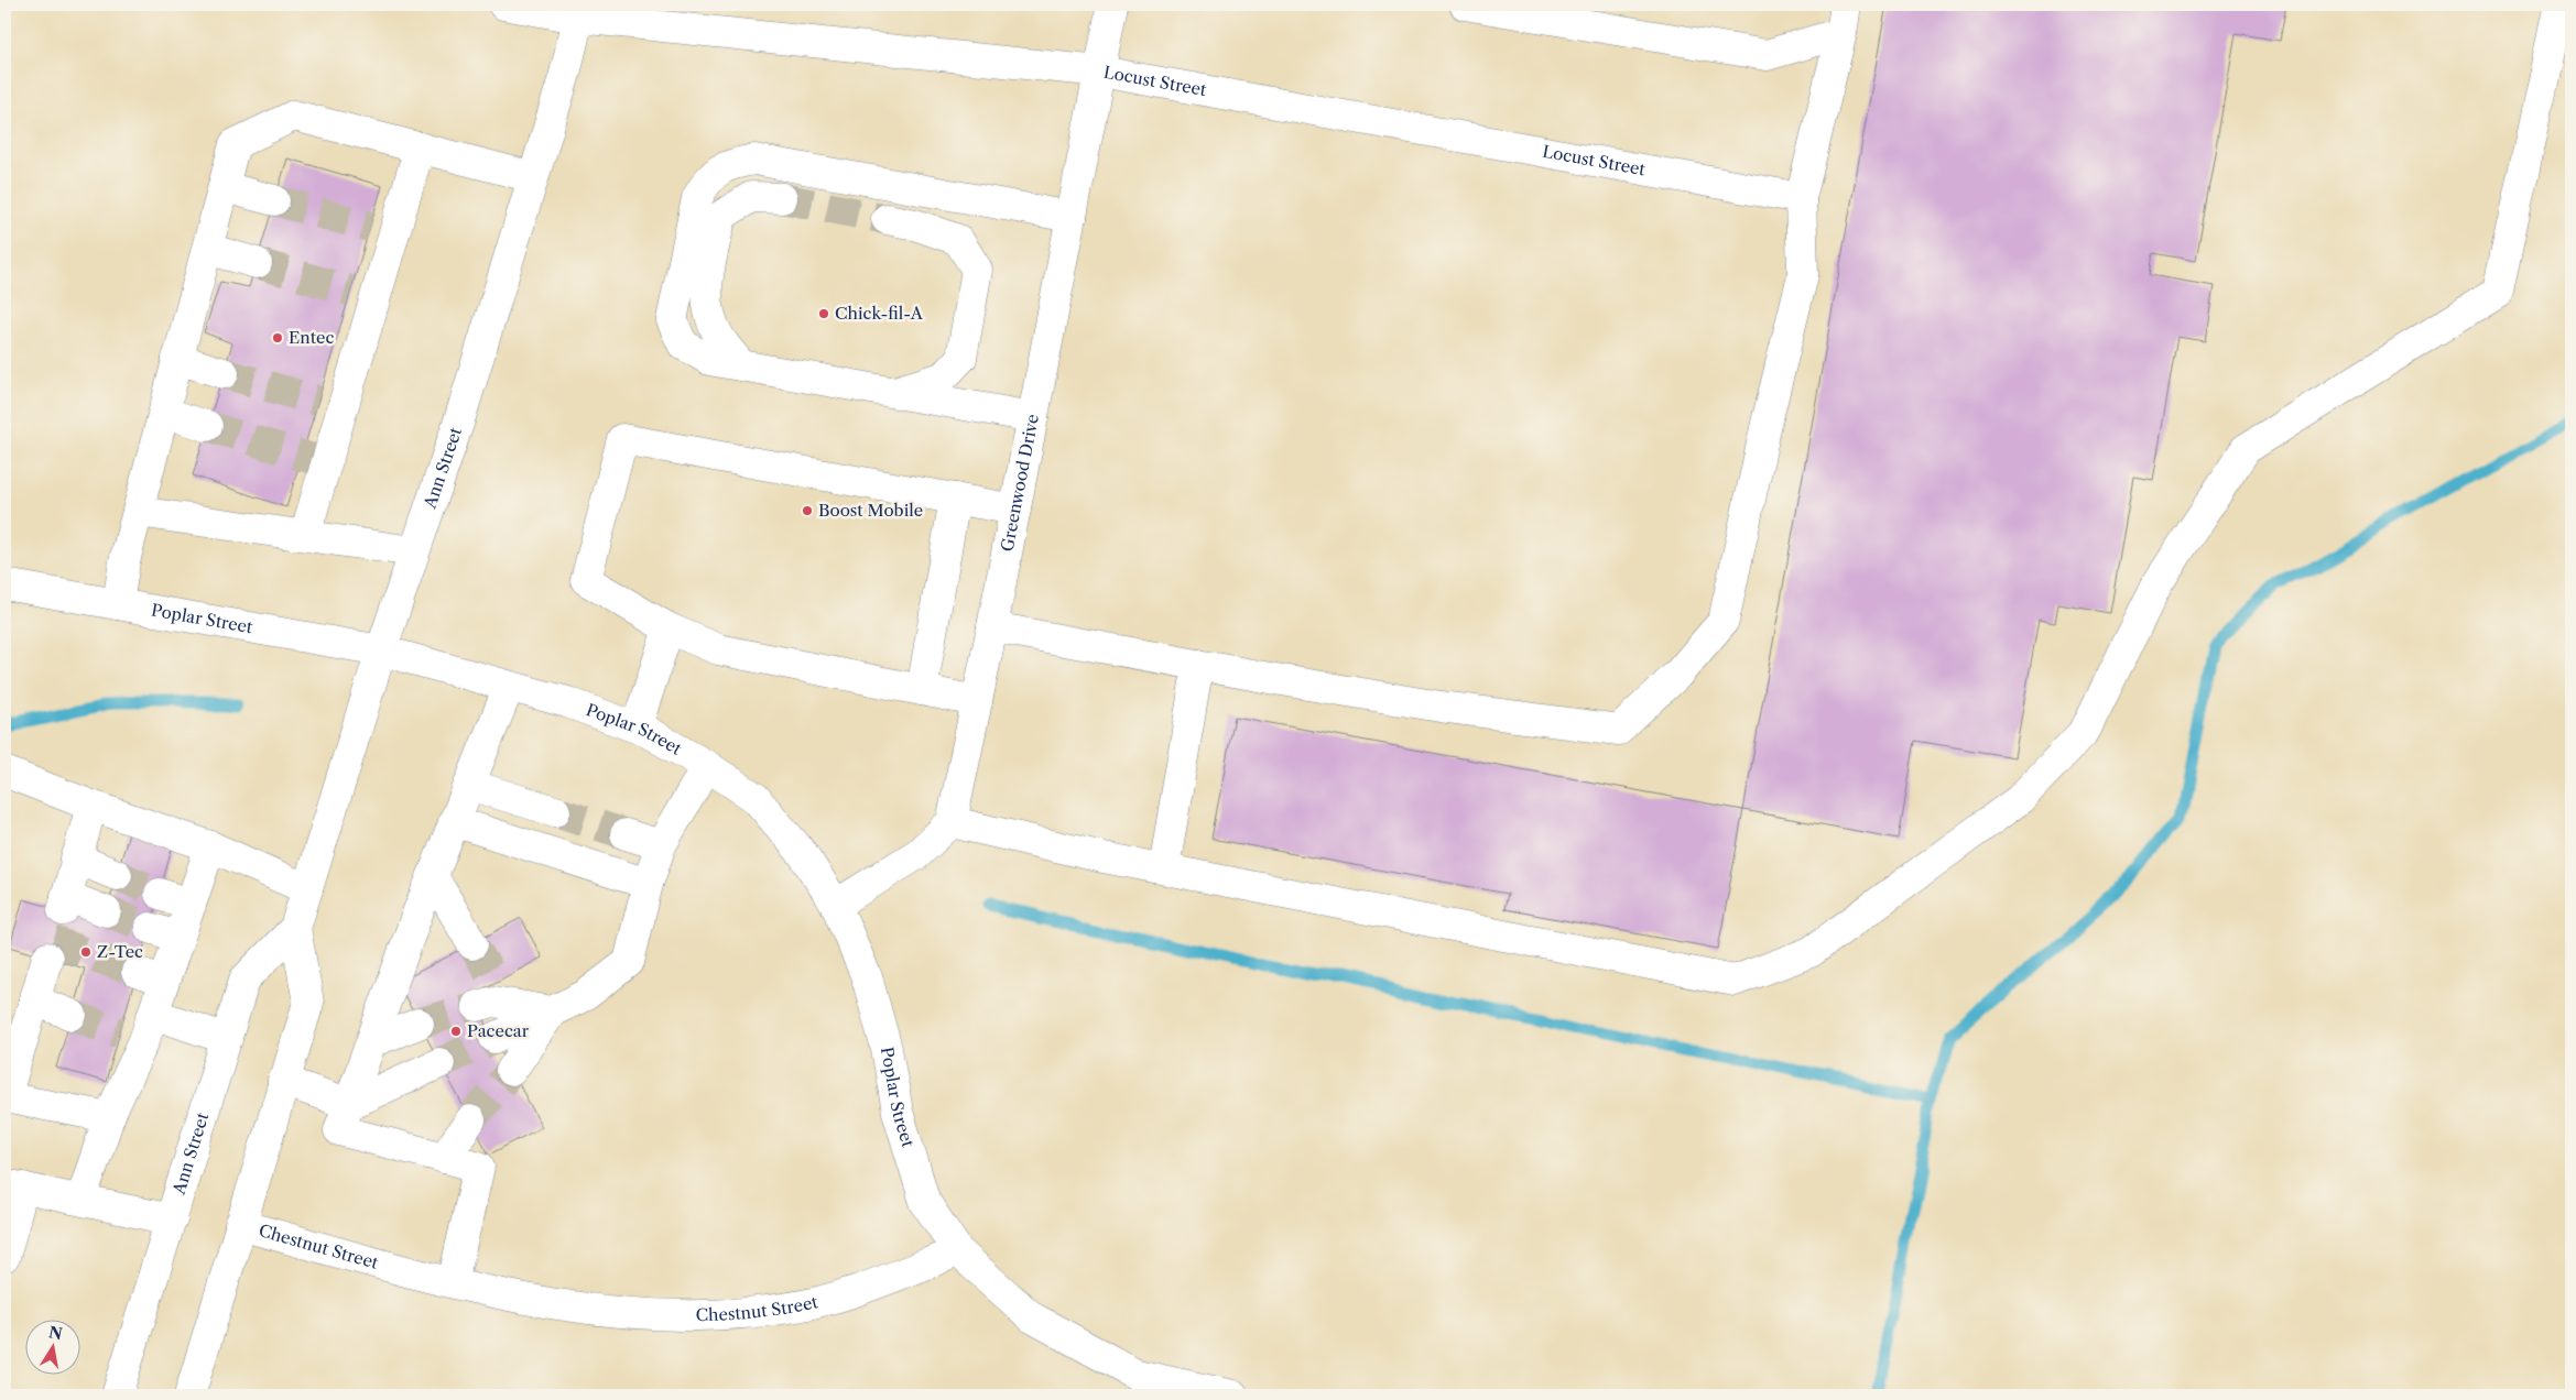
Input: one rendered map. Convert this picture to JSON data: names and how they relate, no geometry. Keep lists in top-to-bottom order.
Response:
{
  "streets": {
    "street": [
      "Locust Street",
      "Ann Street",
      "Greenwood Drive",
      "Poplar Street",
      "Chestnut Street"
    ]
  },
  "crossings": [
    ["Locust Street", "Ann Street"],
    ["Locust Street", "Greenwood Drive"],
    ["Ann Street", "Poplar Street"],
    ["Ann Street", "Chestnut Street"],
    ["Poplar Street", "Chestnut Street"]
  ],
  "places": [
    "Chick-fil-A",
    "Entec",
    "Boost Mobile",
    "Z-Tec",
    "Pacecar"
  ],
  "north": "top"
}
